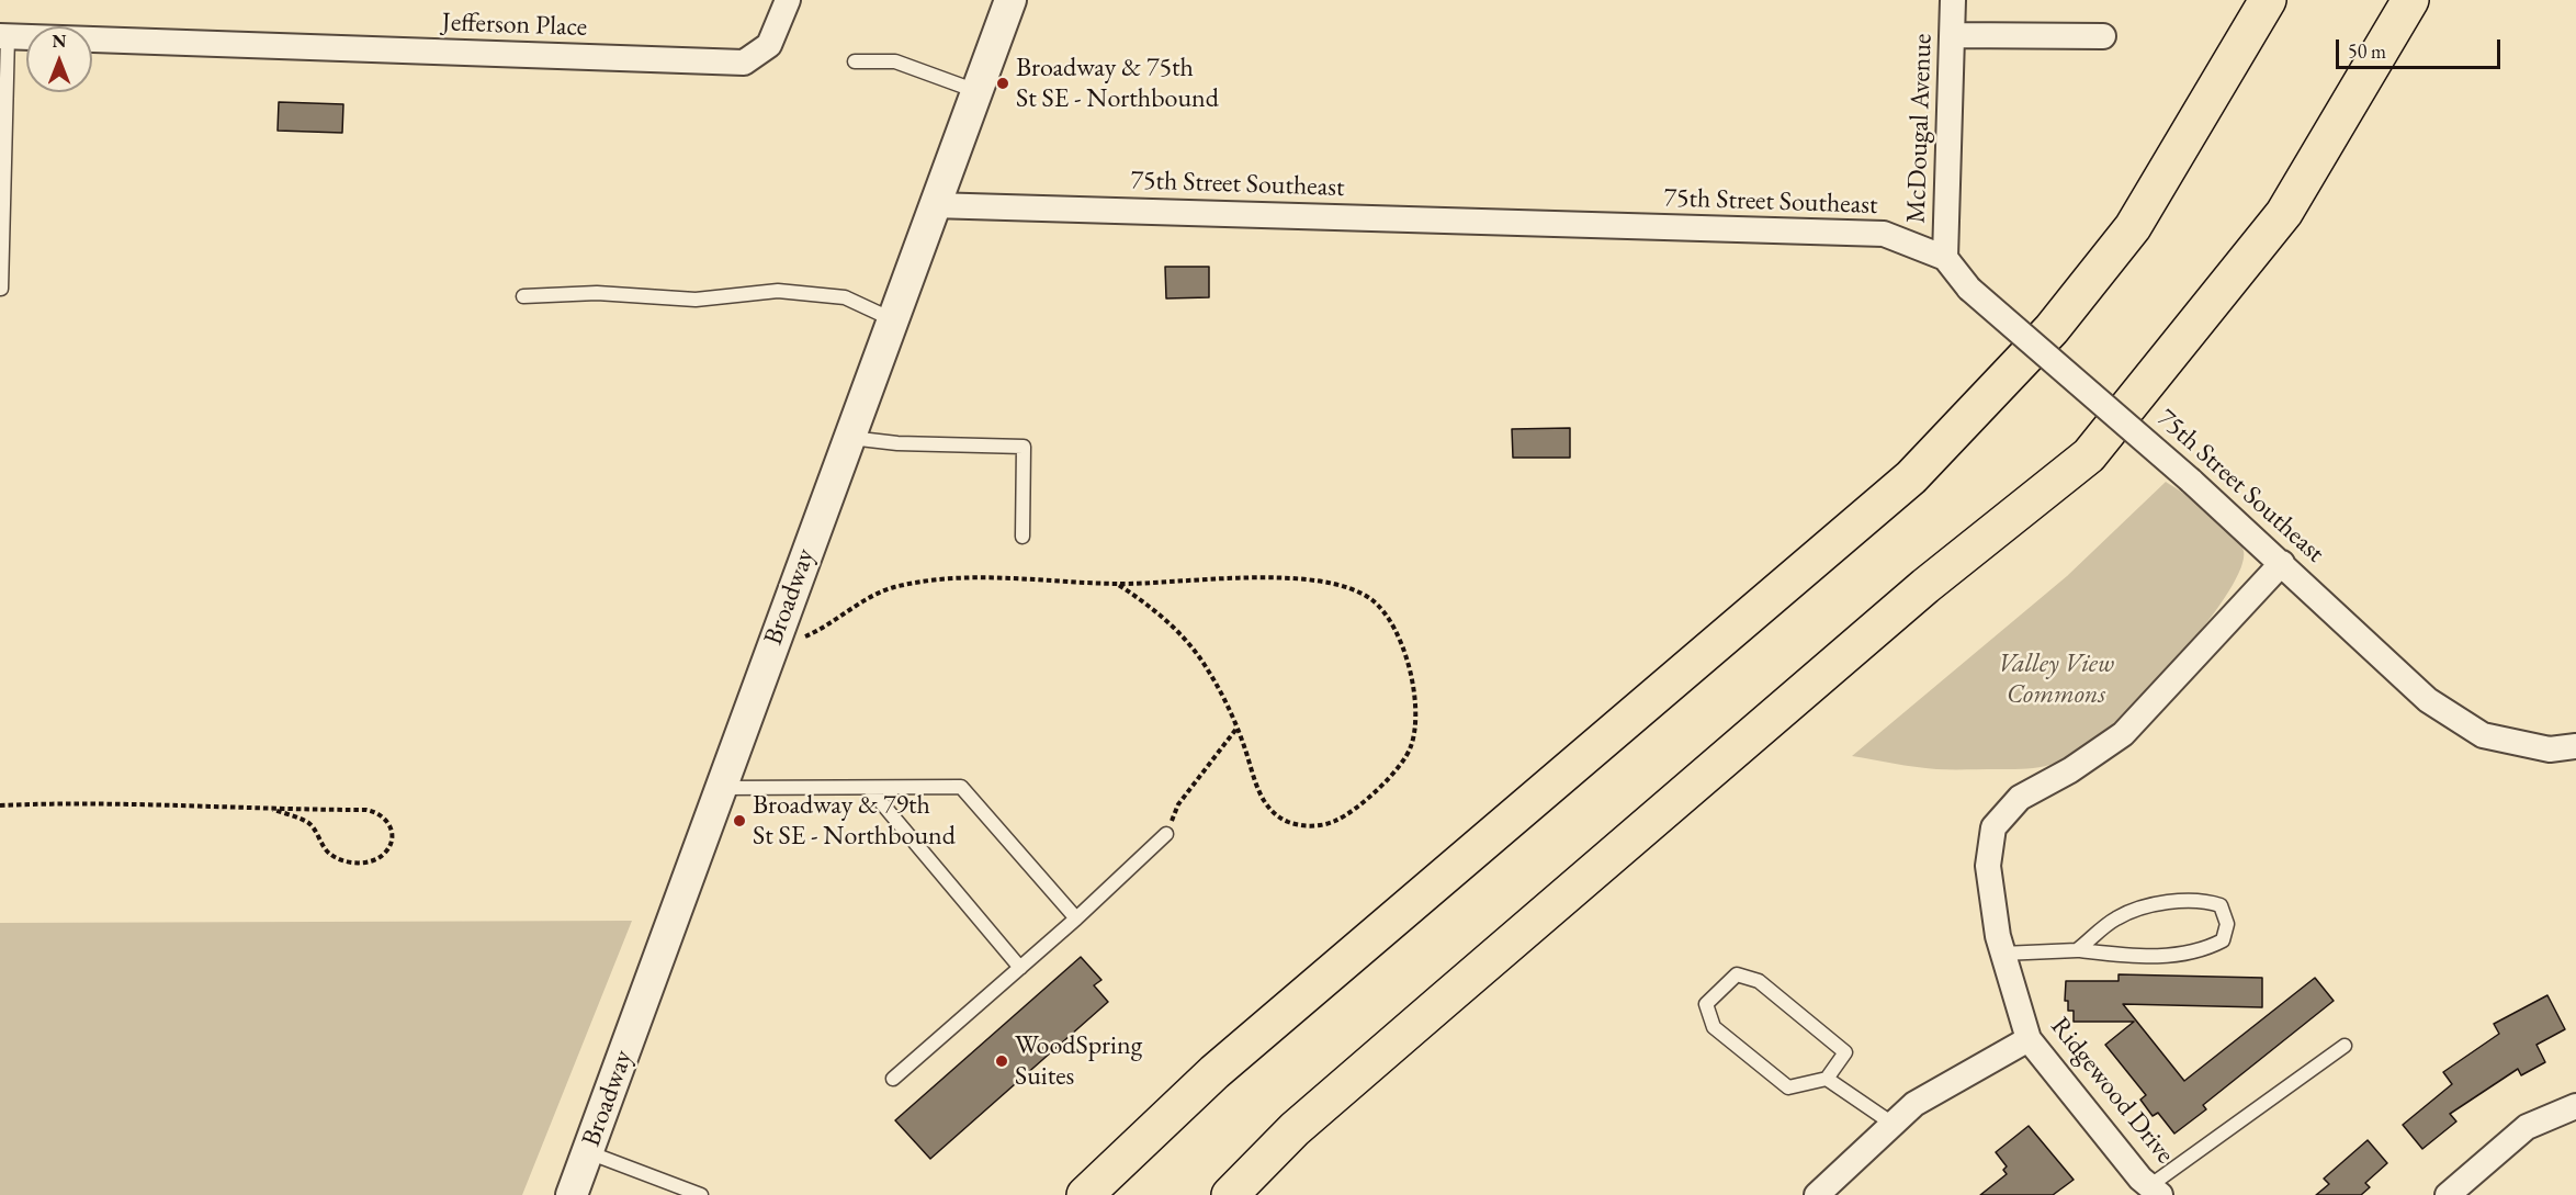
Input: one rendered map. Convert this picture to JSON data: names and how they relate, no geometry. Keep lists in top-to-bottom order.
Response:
{
  "streets": {
    "street": [
      "Jefferson Place",
      "McDougal Avenue",
      "75th Street Southeast",
      "Broadway",
      "Ridgewood Drive"
    ]
  },
  "crossings": [
    ["McDougal Avenue", "75th Street Southeast"],
    ["75th Street Southeast", "Broadway"],
    ["75th Street Southeast", "Ridgewood Drive"]
  ],
  "parks": ["Valley View Commons"],
  "places": ["Broadway & 75th St SE - Northbound", "Broadway & 79th St SE - Northbound", "WoodSpring Suites"],
  "scale_bar": "50 m",
  "north": "top"
}
